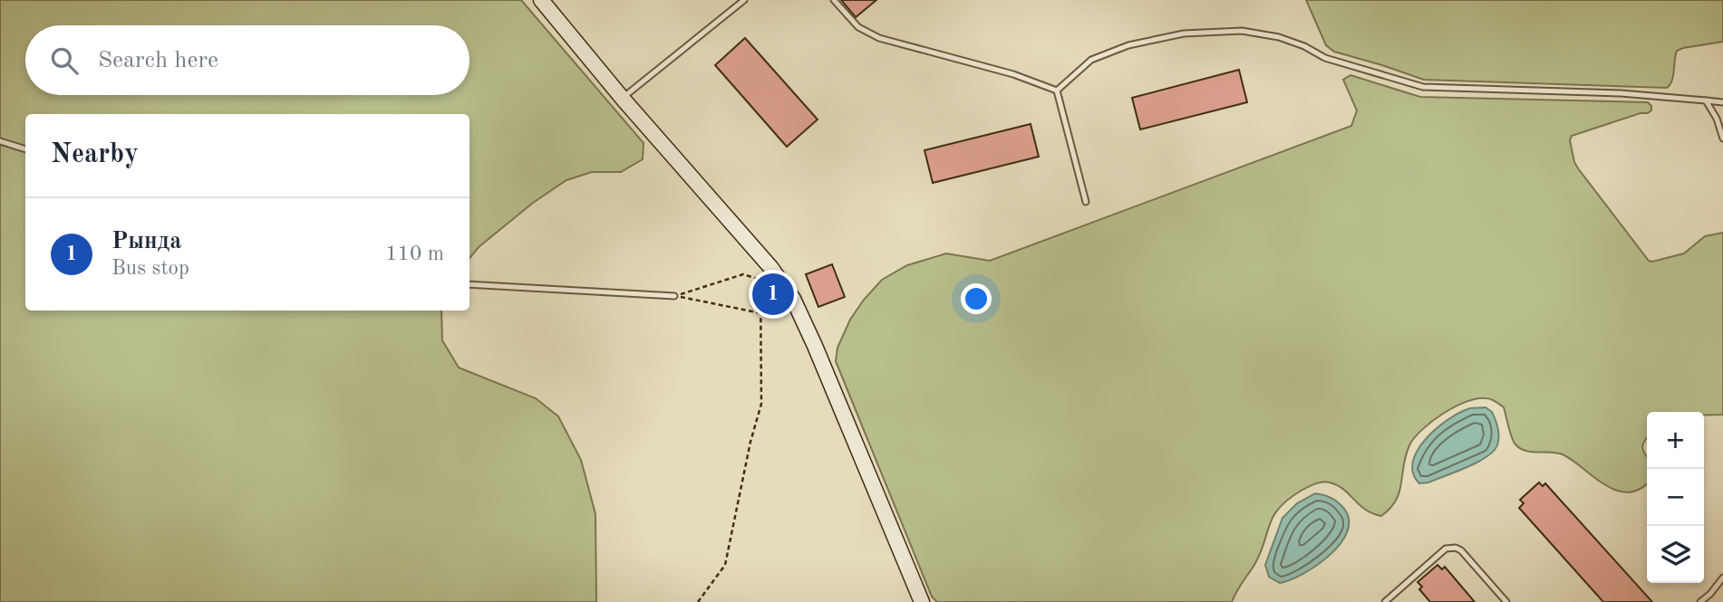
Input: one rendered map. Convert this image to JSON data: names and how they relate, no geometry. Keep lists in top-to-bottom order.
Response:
{
  "page": {
    "search": "Search here",
    "heading": "Nearby",
    "list": [
      {
        "mark": "1",
        "name": "Рында",
        "note": "Bus stop",
        "value": "110 m"
      }
    ],
    "pins": "1",
    "map_buttons": ["+", "−"]
  }
}
